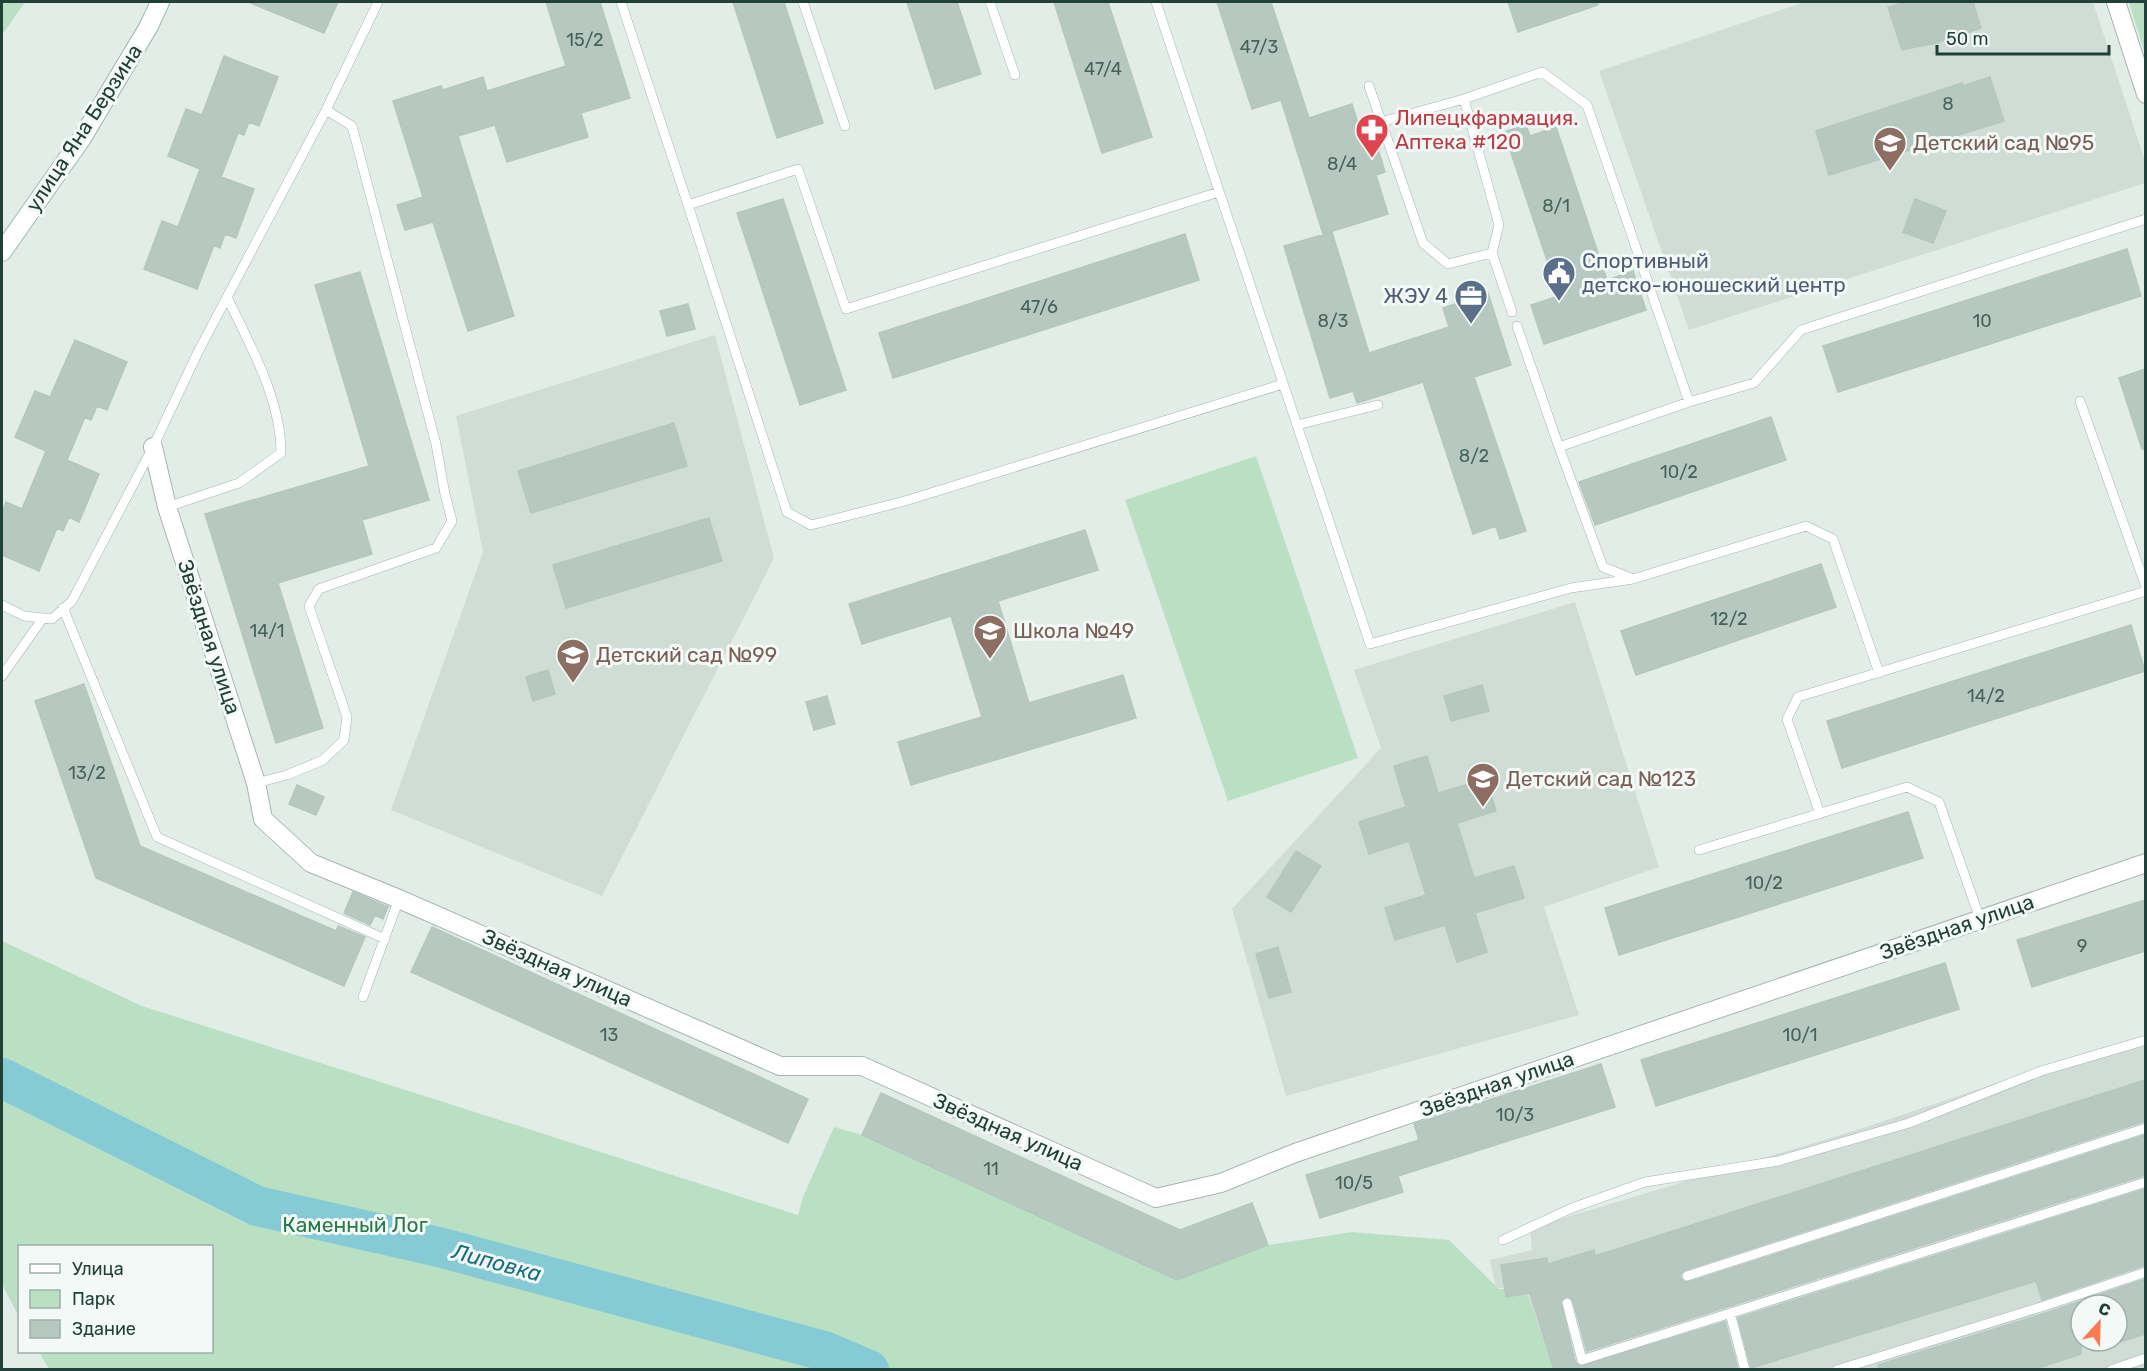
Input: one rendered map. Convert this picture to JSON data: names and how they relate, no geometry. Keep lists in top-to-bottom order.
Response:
{
  "streets": {
    "street": ["улица Яна Берзина", "Звёздная улица"]
  },
  "water": ["Липовка"],
  "parks": ["Каменный Лог"],
  "places": {
    "pharmacy": ["Липецкфармация. Аптека #120"],
    "school or university": [
      "Детский сад №95",
      "Школа №49",
      "Детский сад №99",
      "Детский сад №123"
    ],
    "public building": ["Спортивный детско-юношеский центр"],
    "office": ["ЖЭУ 4"]
  },
  "house_numbers": [
    "15/2",
    "47/3",
    "47/4",
    "8",
    "8/4",
    "8/1",
    "47/6",
    "8/3",
    "10",
    "8/2",
    "10/2",
    "12/2",
    "14/1",
    "14/2",
    "13/2",
    "10/2",
    "9",
    "13",
    "10/1",
    "10/3",
    "11",
    "10/5"
  ],
  "legend": ["Улица", "Парк", "Здание"],
  "scale_bar": "50 m",
  "north": "top"
}
